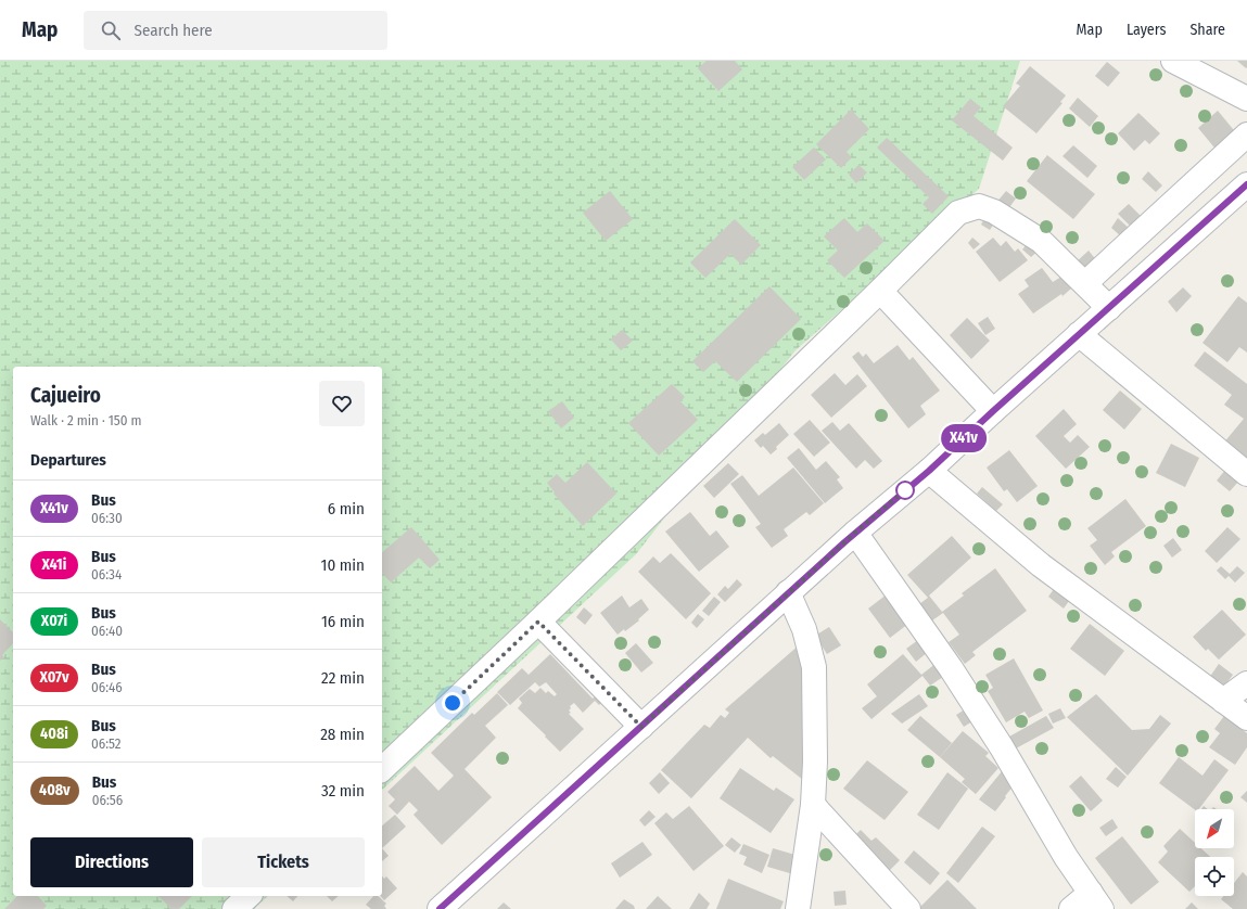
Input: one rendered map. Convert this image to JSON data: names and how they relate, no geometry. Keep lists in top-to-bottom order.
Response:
{
  "lines": ["bus line X41v"],
  "north": "bottom left",
  "page": {
    "header": "Map",
    "search": "Search here",
    "nav": ["Map", "Layers", "Share"],
    "on_map": "X41v",
    "heading": [
      ["Cajueiro", "Walk · 2 min · 150 m"],
      "Departures"
    ],
    "list": [
      {
        "mark": "X41v",
        "name": "Bus",
        "note": "06:30",
        "value": "6 min"
      },
      {
        "mark": "X41i",
        "name": "Bus",
        "note": "06:34",
        "value": "10 min"
      },
      {
        "mark": "X07i",
        "name": "Bus",
        "note": "06:40",
        "value": "16 min"
      },
      {
        "mark": "X07v",
        "name": "Bus",
        "note": "06:46",
        "value": "22 min"
      },
      {
        "mark": "408i",
        "name": "Bus",
        "note": "06:52",
        "value": "28 min"
      },
      {
        "mark": "408v",
        "name": "Bus",
        "note": "06:56",
        "value": "32 min"
      }
    ],
    "buttons": ["Directions", "Tickets"]
  }
}
